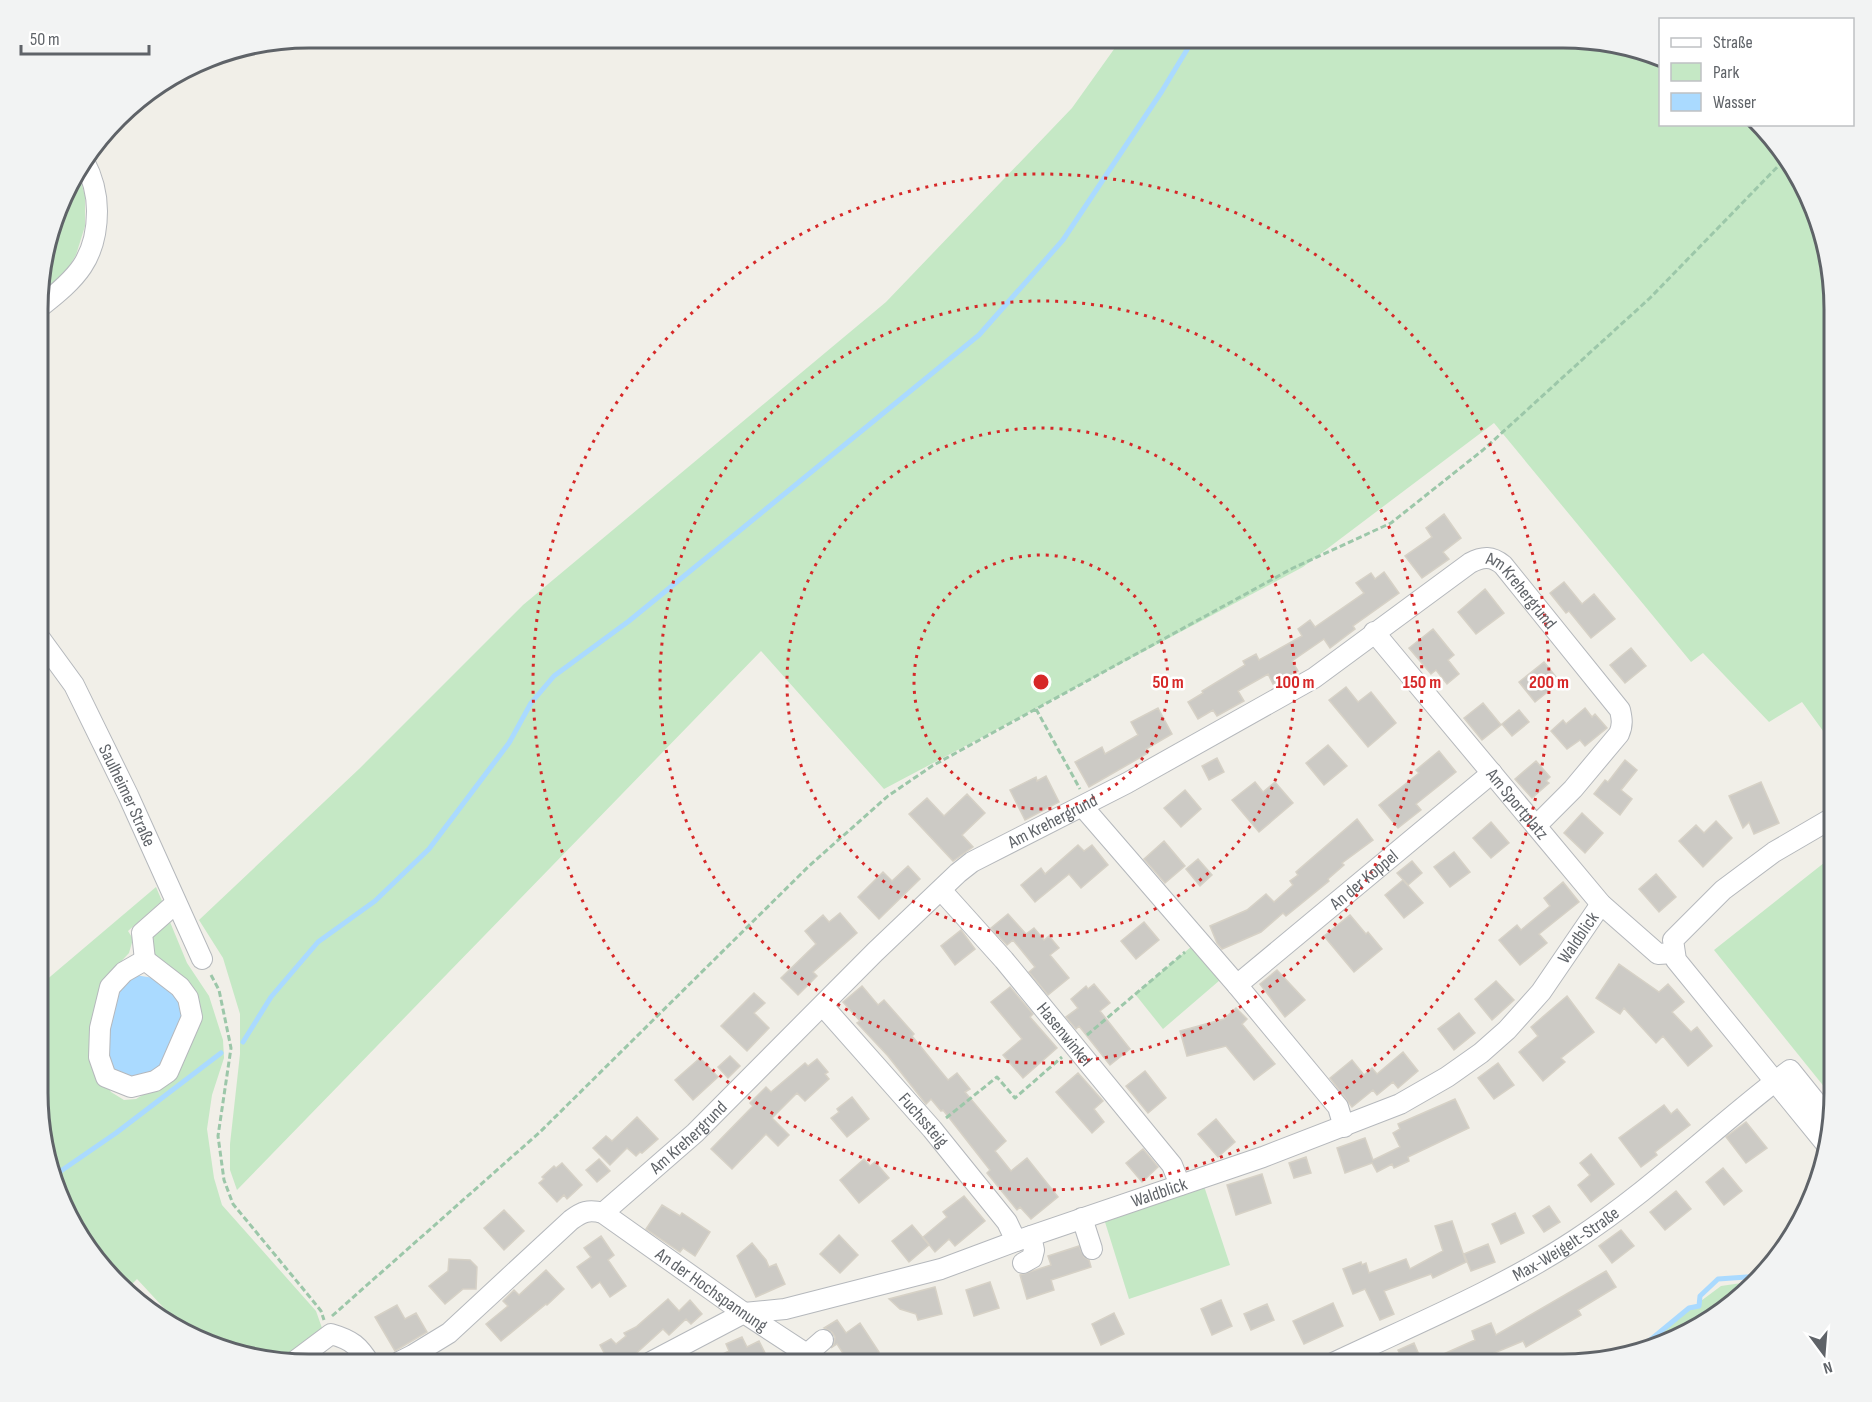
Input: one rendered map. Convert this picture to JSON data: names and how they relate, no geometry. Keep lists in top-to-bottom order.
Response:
{
  "streets": {
    "street": [
      "Am Krehergrund",
      "Saulheimer Straße",
      "Am Sportplatz",
      "An der Koppel",
      "Waldblick",
      "Hasenwinkel",
      "Fuchssteig",
      "Max-Weigelt-Straße",
      "An der Hochspannung"
    ]
  },
  "crossings": [
    ["Am Krehergrund", "Am Sportplatz"],
    ["Am Krehergrund", "Hasenwinkel"],
    ["Am Krehergrund", "Fuchssteig"],
    ["Am Krehergrund", "An der Hochspannung"],
    ["Am Sportplatz", "An der Koppel"],
    ["Am Sportplatz", "Waldblick"],
    ["Waldblick", "Hasenwinkel"],
    ["Waldblick", "Fuchssteig"],
    ["Waldblick", "An der Hochspannung"]
  ],
  "legend": ["Straße", "Park", "Wasser"],
  "scale_bar": "50 m",
  "north": "bottom",
  "rings": [
    "50 m",
    "100 m",
    "150 m",
    "200 m"
  ]
}
